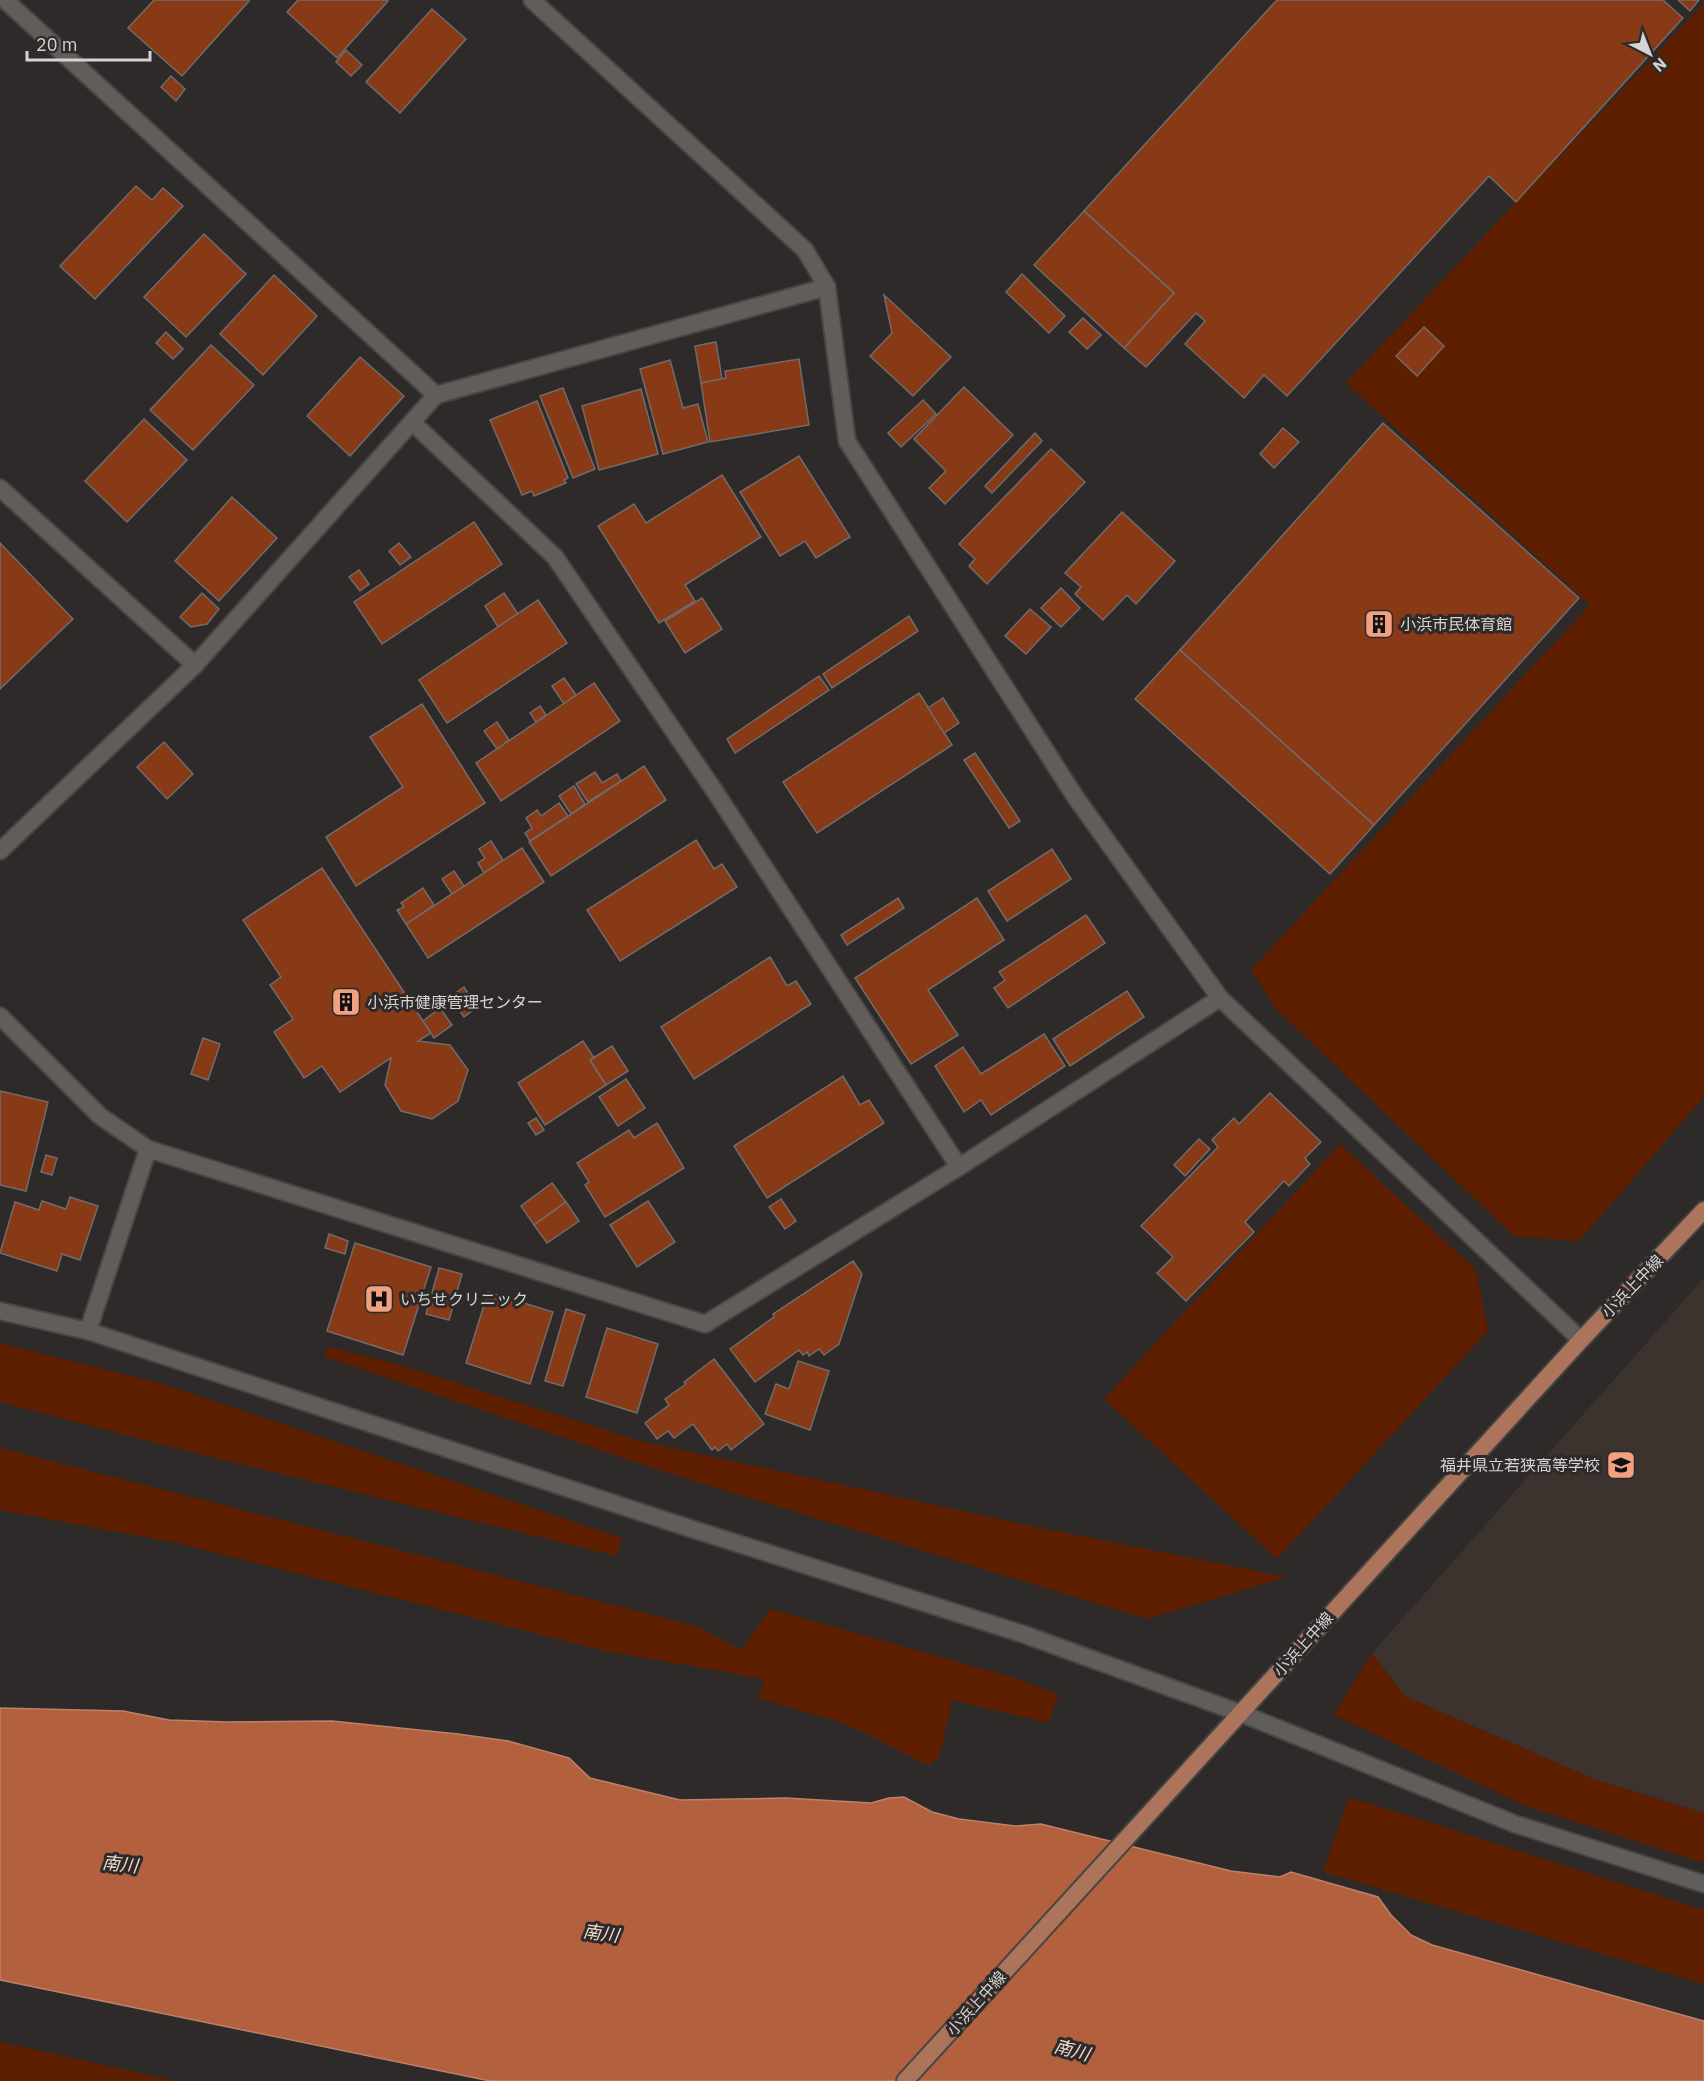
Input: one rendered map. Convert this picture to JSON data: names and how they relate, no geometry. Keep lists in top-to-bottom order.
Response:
{
  "streets": {
    "main road": ["小浜上中線"]
  },
  "water": ["南川"],
  "places": {
    "building": ["小浜市民体育館", "小浜市健康管理センター"],
    "hospital": ["いちせクリニック"],
    "school or university": ["福井県立若狭高等学校"]
  },
  "scale_bar": "20 m",
  "north": "bottom right"
}
